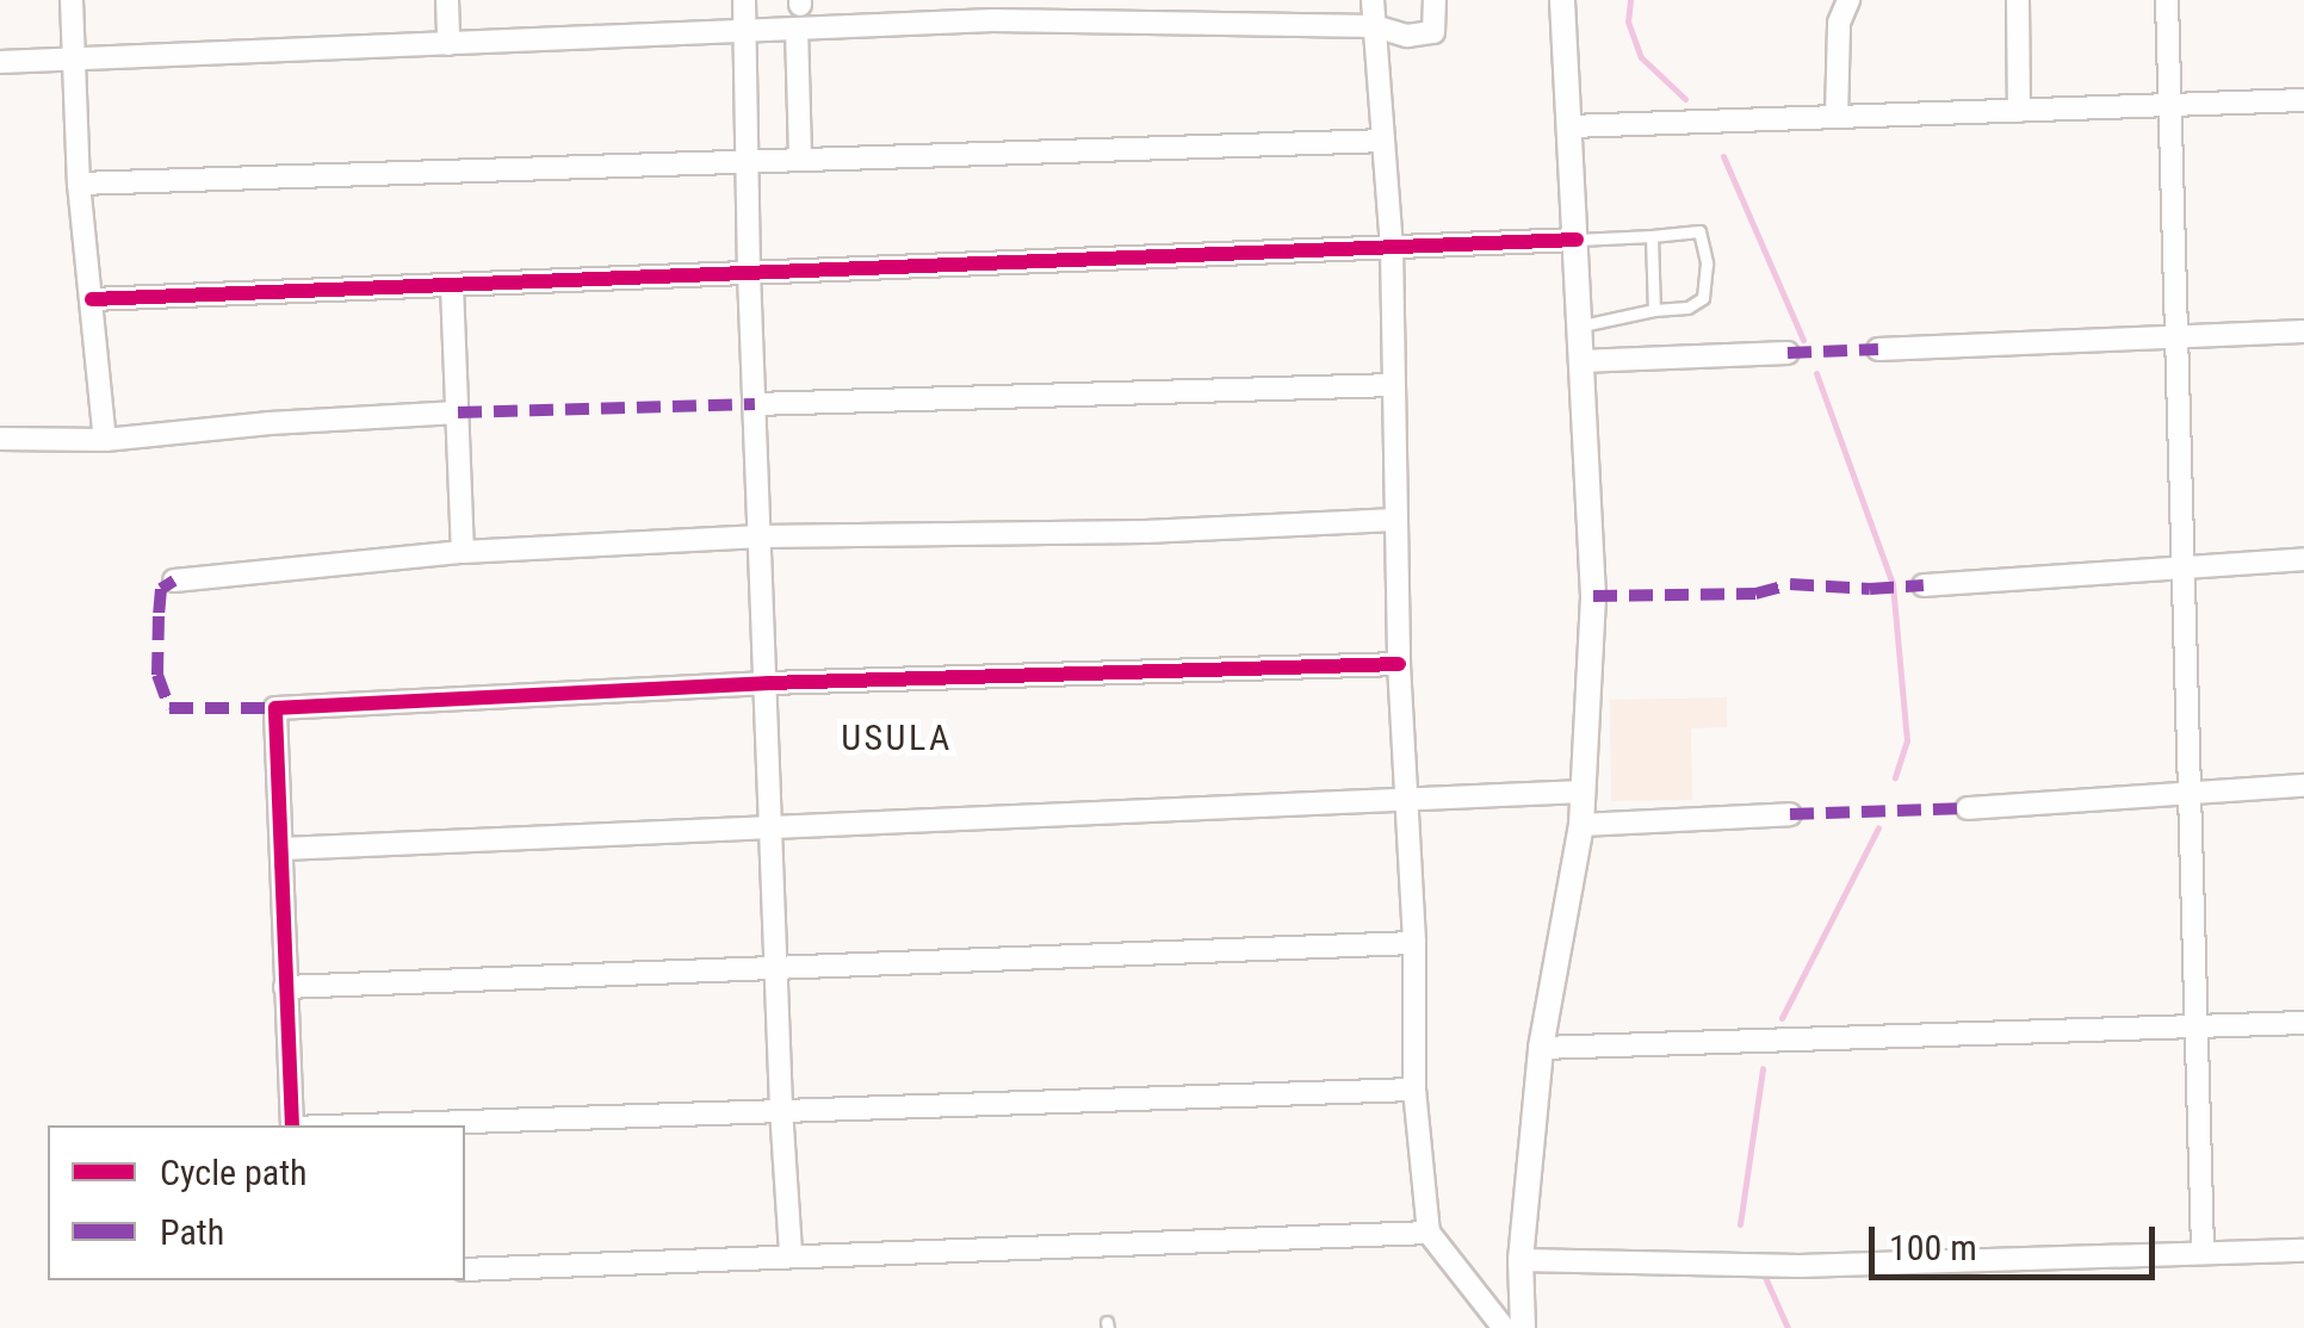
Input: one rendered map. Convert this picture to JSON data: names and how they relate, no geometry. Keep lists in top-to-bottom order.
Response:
{
  "districts": ["USULA"],
  "legend": ["Cycle path", "Path"],
  "scale_bar": "100 m"
}
